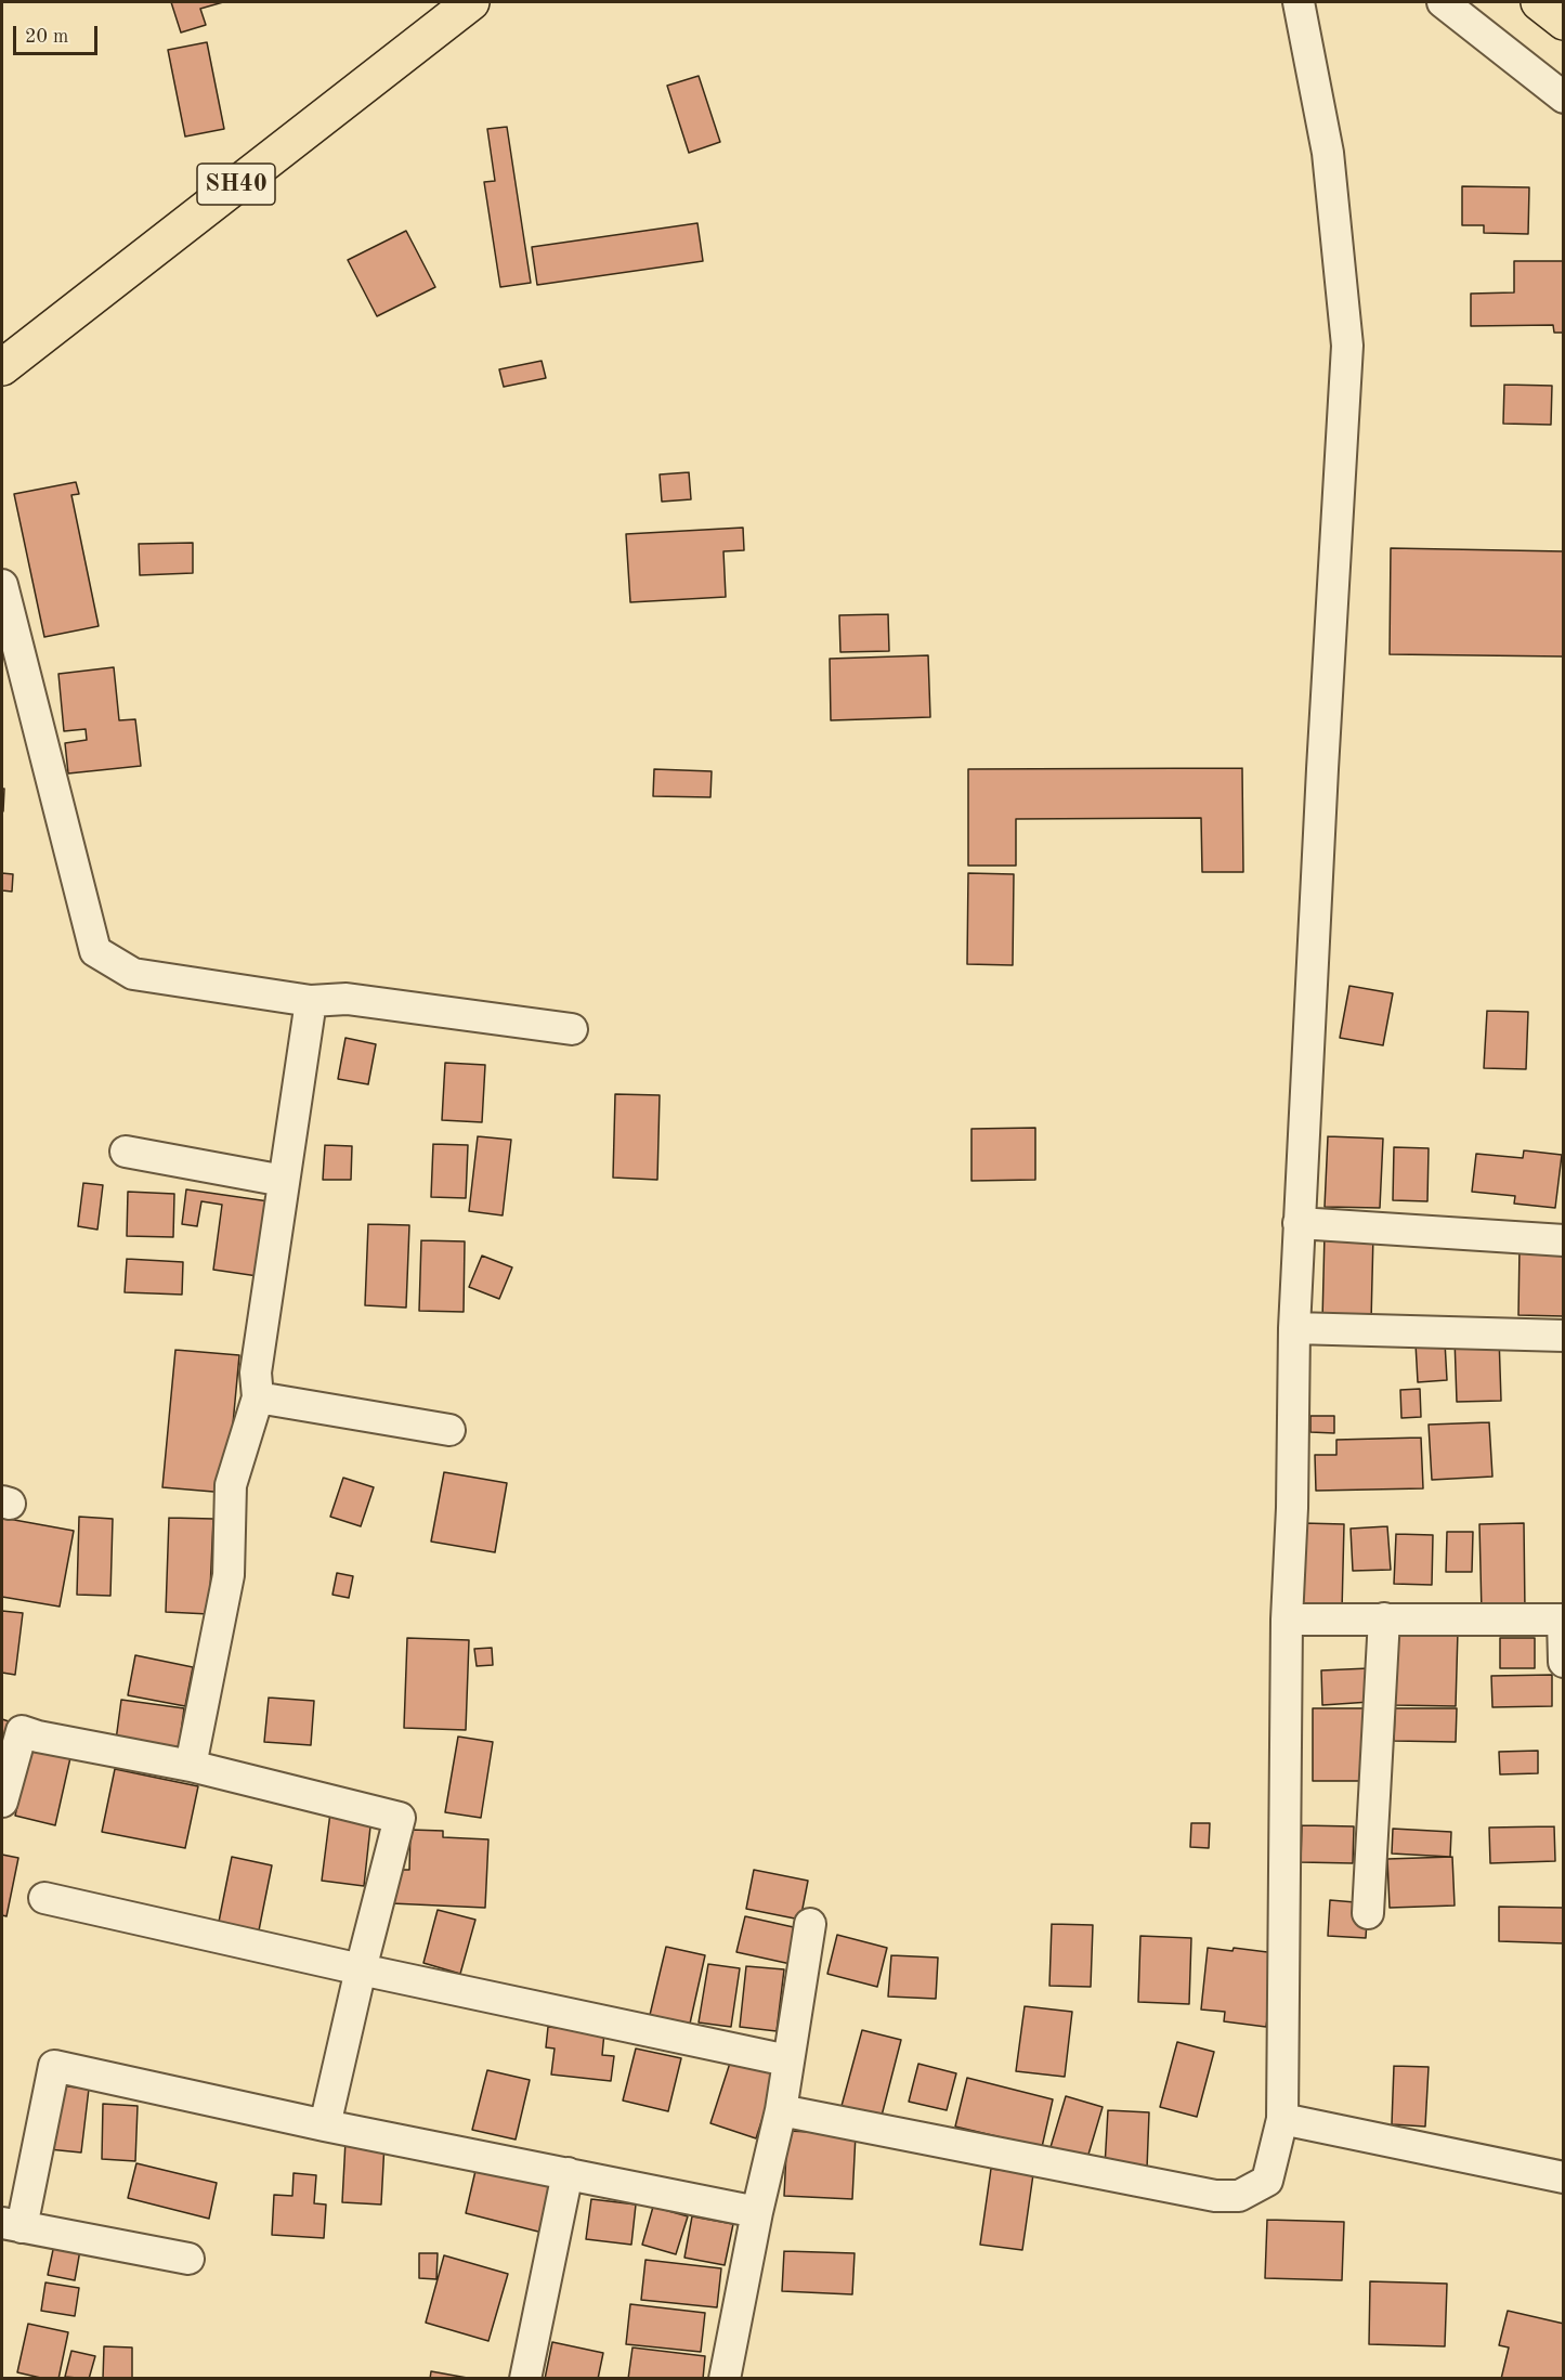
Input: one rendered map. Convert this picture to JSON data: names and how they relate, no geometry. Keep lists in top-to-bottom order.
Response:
{
  "streets": {
    "main road": ["SH40"]
  },
  "scale_bar": "20 m"
}
